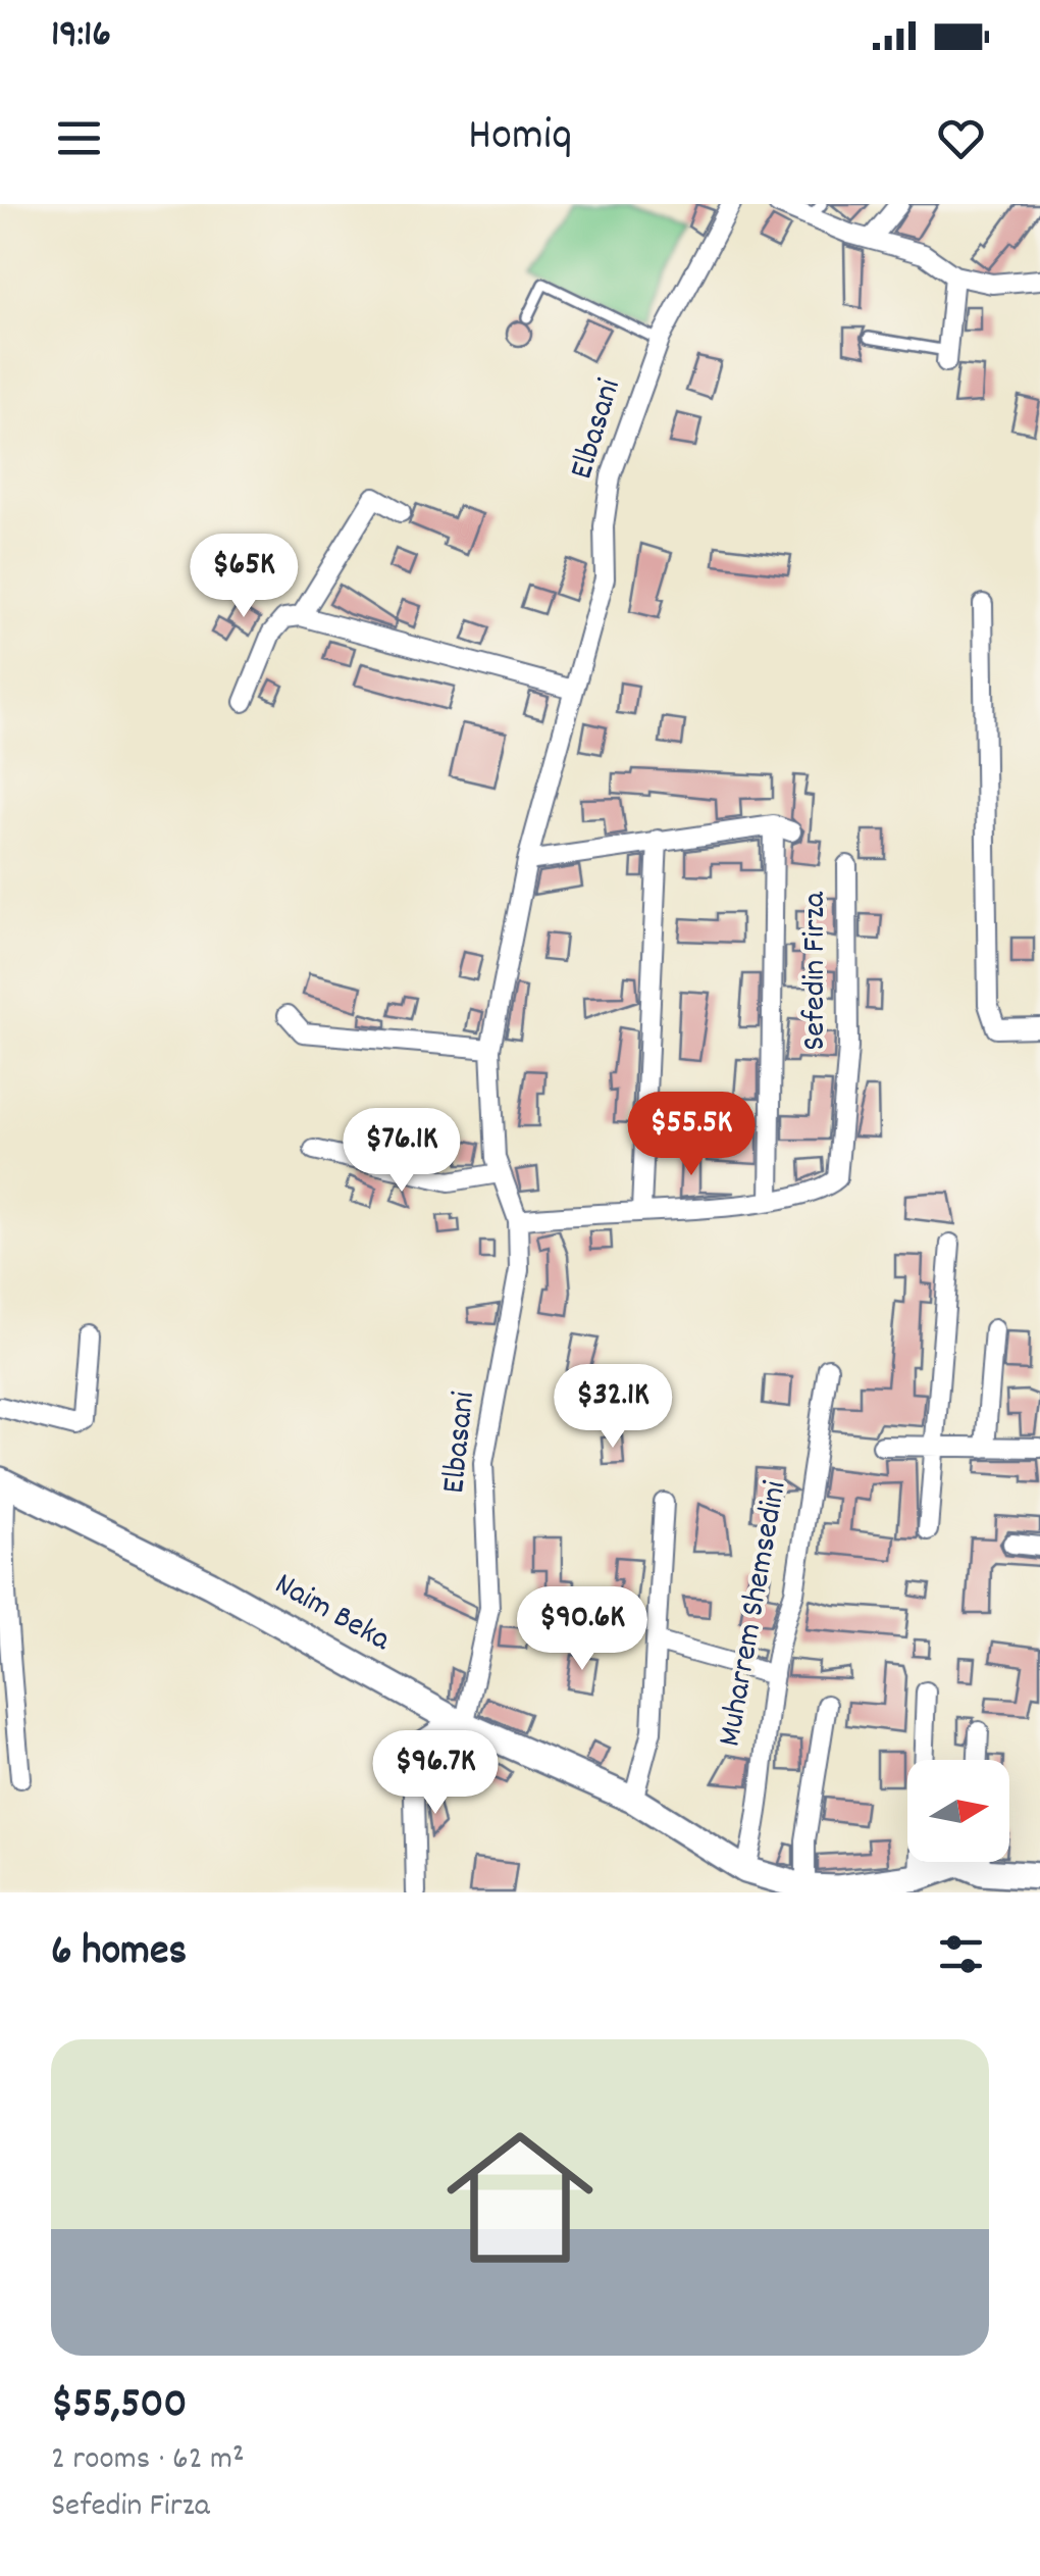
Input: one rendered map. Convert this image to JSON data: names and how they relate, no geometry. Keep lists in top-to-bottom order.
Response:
{
  "streets": {
    "street": [
      "Elbasani",
      "Sefedin Firza",
      "Naim Beka",
      "Muharrem Shemsedini"
    ]
  },
  "crossings": [
    ["Elbasani", "Sefedin Firza"],
    ["Elbasani", "Naim Beka"],
    ["Naim Beka", "Muharrem Shemsedini"]
  ],
  "north": "right",
  "page": {
    "status": "19:16",
    "header": "Homiq",
    "price": [
      "$65K",
      "$55.5K",
      "$76.1K",
      "$32.1K",
      "$90.6K",
      "$96.7K"
    ],
    "heading": "6 homes",
    "list": [
      {
        "name": "$55,500",
        "note": "2 rooms · 62 m² · Sefedin Firza"
      }
    ]
  }
}
